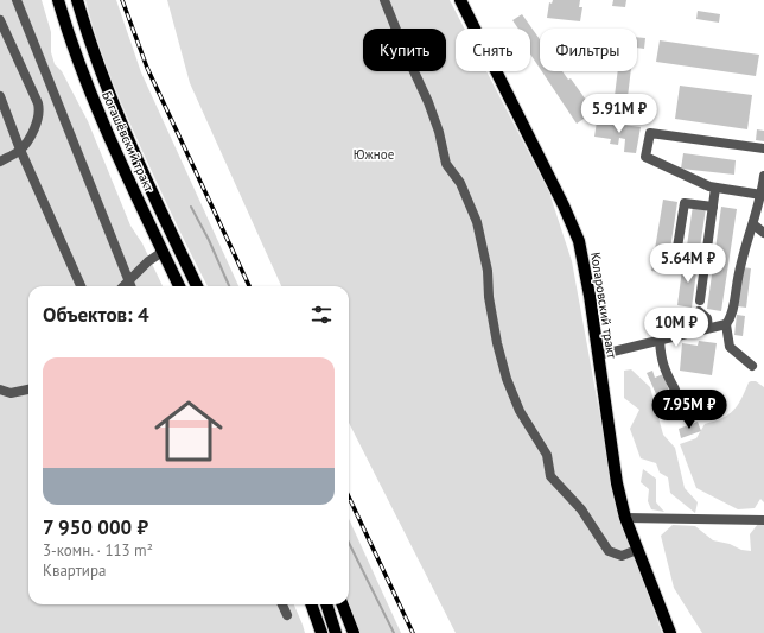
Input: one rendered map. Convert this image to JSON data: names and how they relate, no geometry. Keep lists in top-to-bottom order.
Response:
{
  "streets": {
    "main road": ["Богашёвский тракт", "Коларовский тракт"]
  },
  "parks": ["Южное"],
  "page": {
    "chip": ["Купить", "Снять", "Фильтры"],
    "price": [
      "5.91M ₽",
      "5.64M ₽",
      "10M ₽",
      "7.95M ₽"
    ],
    "heading": "Объектов: 4",
    "list": [
      {
        "name": "7 950 000 ₽",
        "note": "3-комн. · 113 m² · Квартира"
      }
    ]
  }
}
